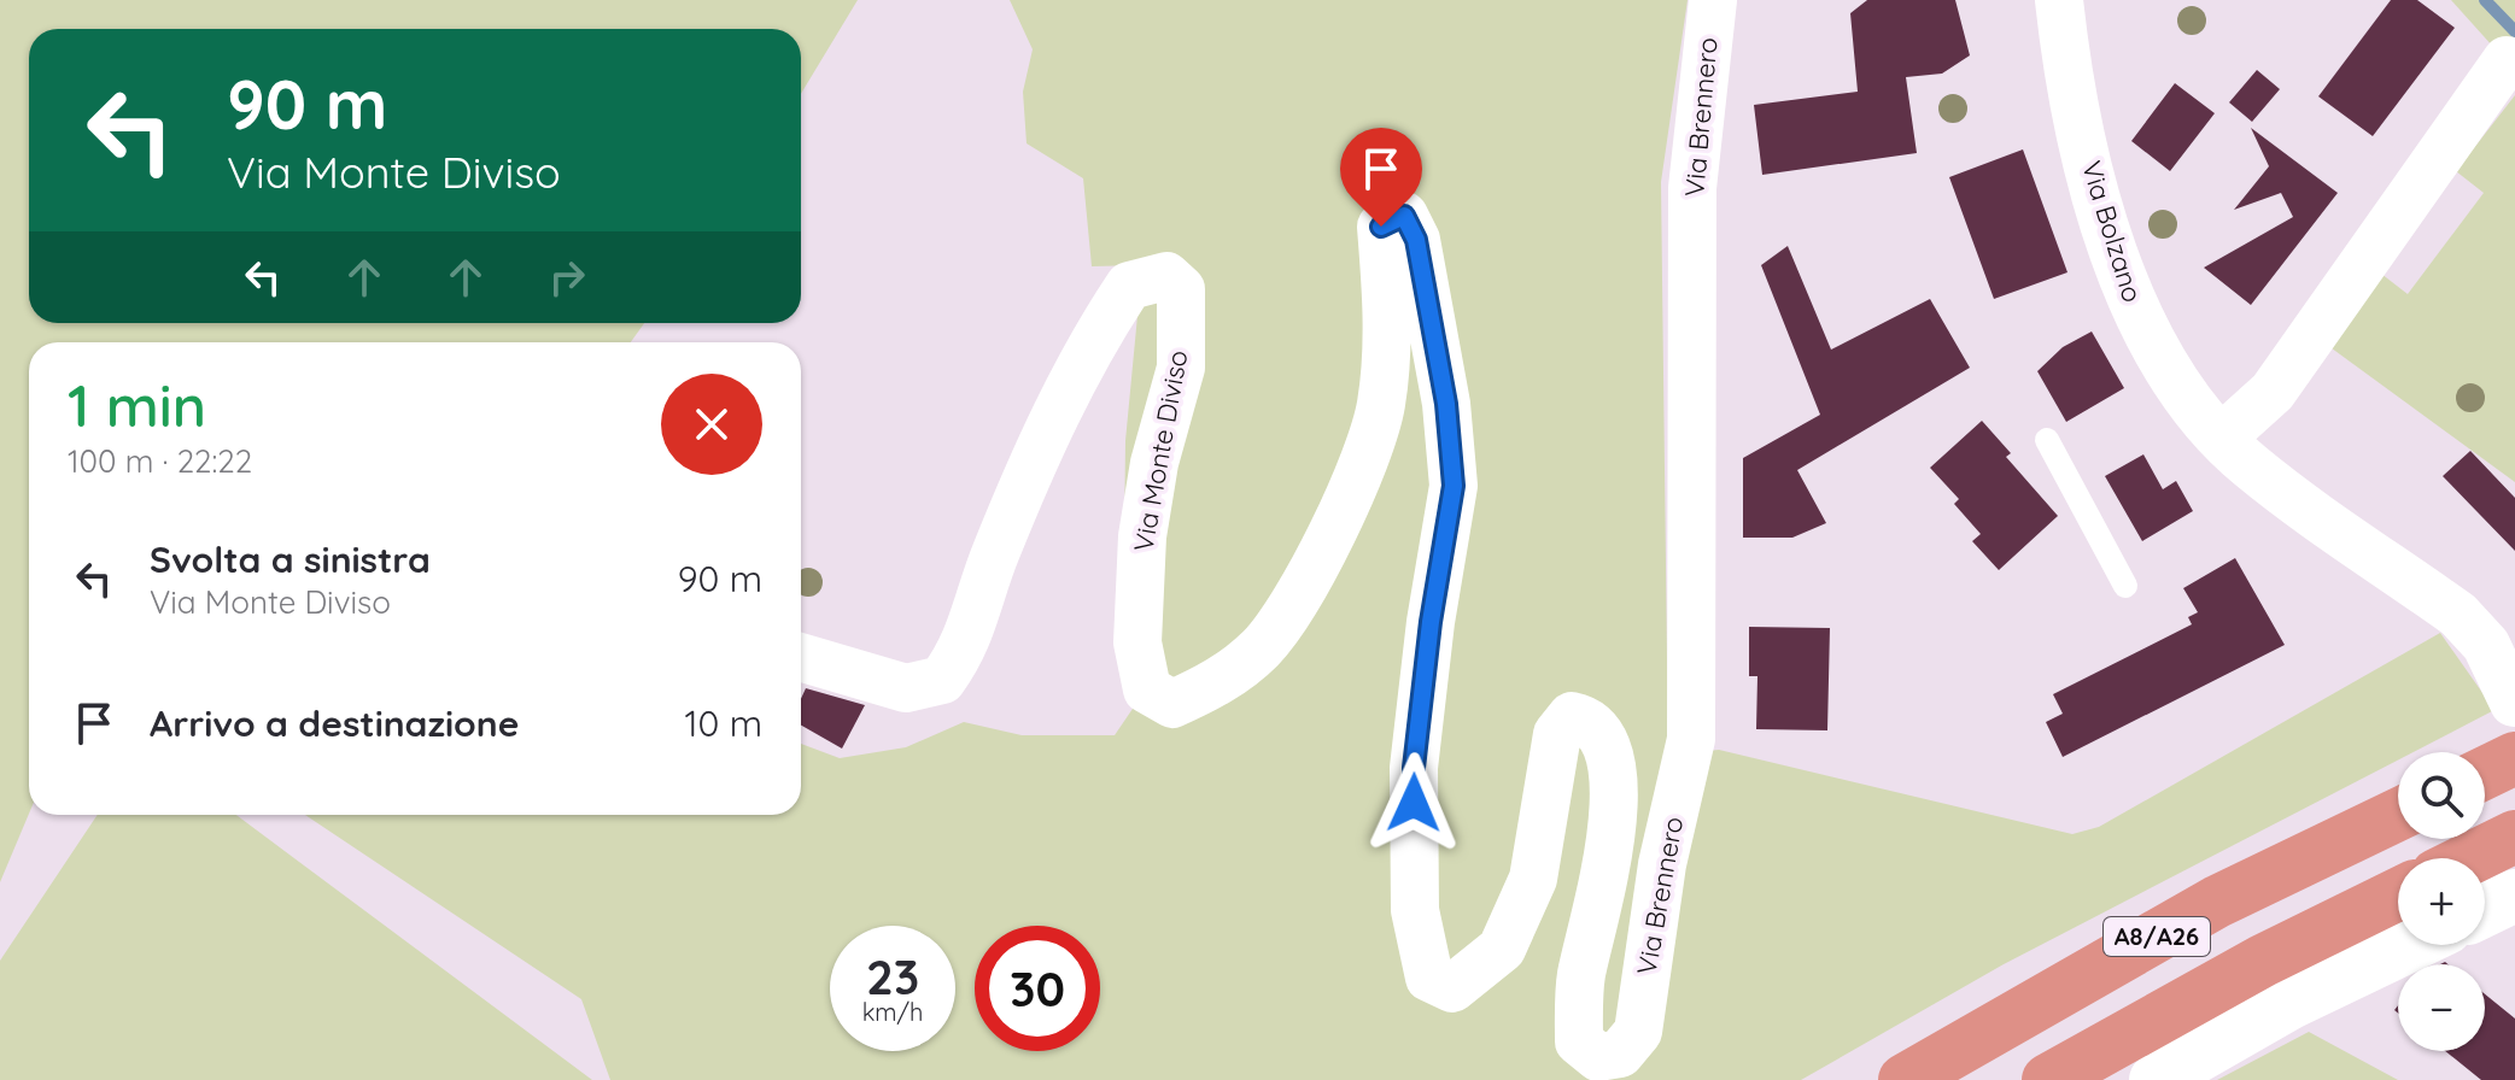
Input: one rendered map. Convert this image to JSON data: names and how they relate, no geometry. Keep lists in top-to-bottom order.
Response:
{
  "streets": {
    "highway": ["A8/A26"],
    "street": ["Via Brennero", "Via Bolzano", "Via Monte Diviso"]
  },
  "crossings": [
    ["Via Brennero", "Via Monte Diviso"]
  ],
  "page": {
    "turn": ["90 m", "Via Monte Diviso"],
    "heading": ["1 min", "100 m · 22:22"],
    "list": [
      {
        "name": "Svolta a sinistra",
        "note": "Via Monte Diviso",
        "value": "90 m"
      },
      {
        "name": "Arrivo a destinazione",
        "value": "10 m"
      }
    ],
    "map_buttons": ["+", "−"],
    "speed": "23 km/h",
    "limit": "30"
  }
}
